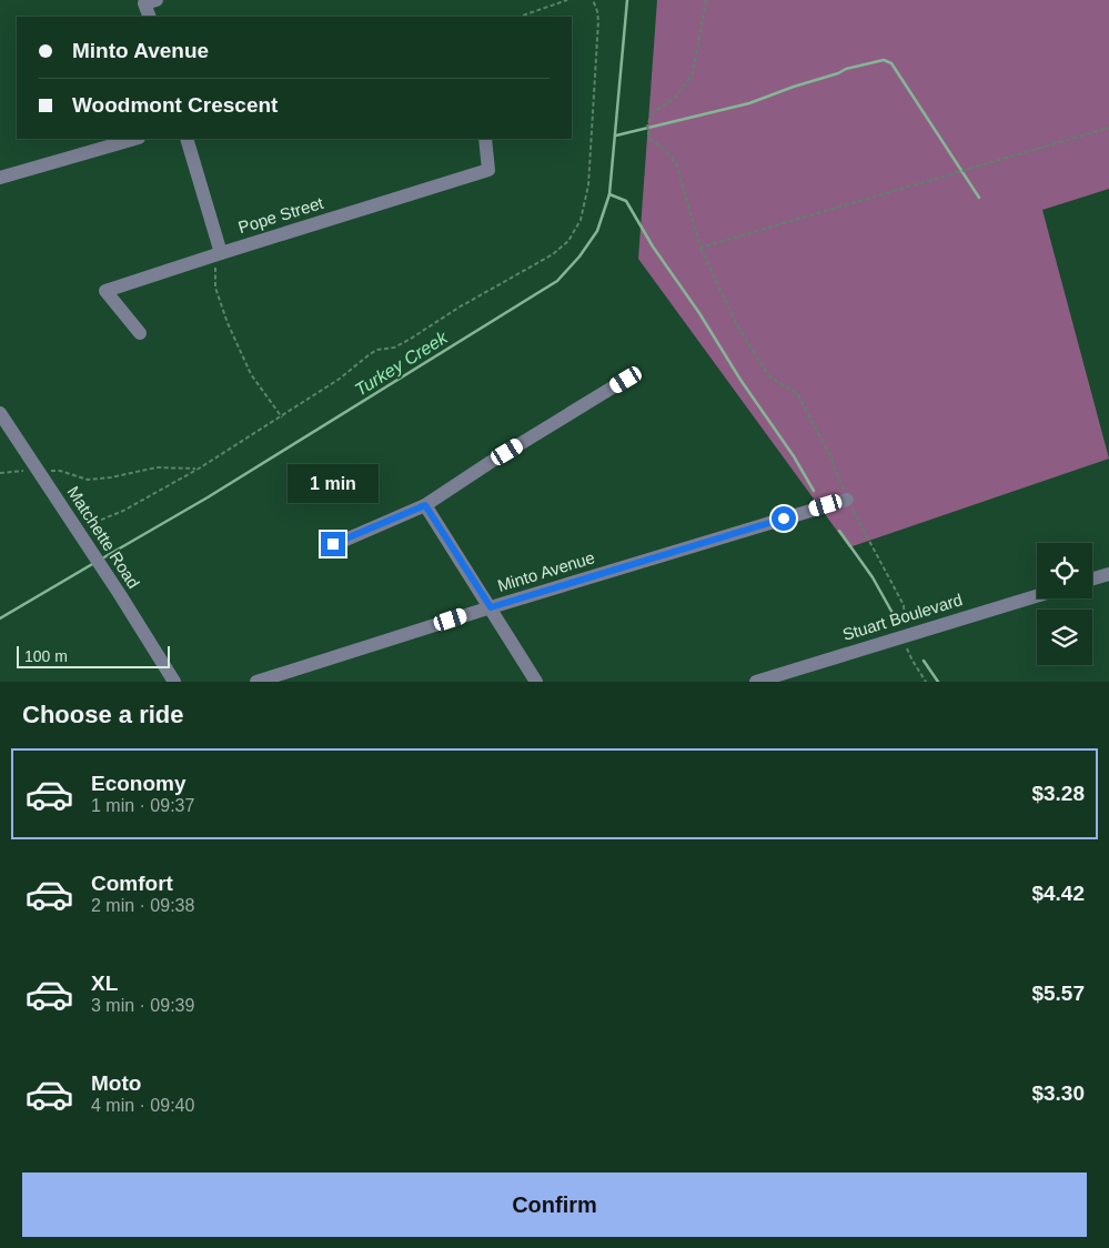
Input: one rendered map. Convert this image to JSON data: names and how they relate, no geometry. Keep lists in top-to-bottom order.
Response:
{
  "streets": {
    "street": [
      "Pope Street",
      "Matchette Road",
      "Minto Avenue",
      "Stuart Boulevard"
    ]
  },
  "water": ["Turkey Creek"],
  "scale_bar": "100 m",
  "page": {
    "banner": ["Minto Avenue", "Woodmont Crescent"],
    "bubble": "1 min",
    "scale": "100 m",
    "heading": "Choose a ride",
    "list": [
      {
        "name": "Economy",
        "note": "1 min · 09:37",
        "value": "$3.28"
      },
      {
        "name": "Comfort",
        "note": "2 min · 09:38",
        "value": "$4.42"
      },
      {
        "name": "XL",
        "note": "3 min · 09:39",
        "value": "$5.57"
      },
      {
        "name": "Moto",
        "note": "4 min · 09:40",
        "value": "$3.30"
      }
    ],
    "buttons": "Confirm"
  }
}
